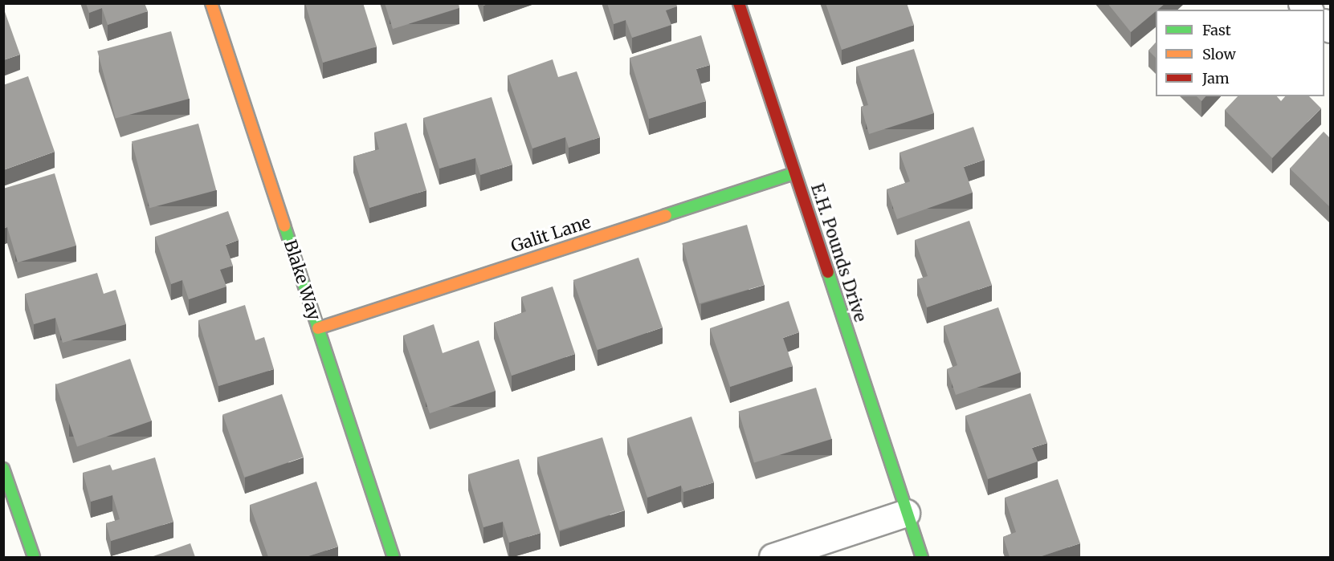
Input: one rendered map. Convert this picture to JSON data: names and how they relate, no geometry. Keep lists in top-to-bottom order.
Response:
{
  "streets": {
    "street": ["Galit Lane", "E.H. Pounds Drive", "Blake Way"]
  },
  "crossings": [
    ["Galit Lane", "E.H. Pounds Drive"],
    ["Galit Lane", "Blake Way"]
  ],
  "legend": ["Fast", "Slow", "Jam"]
}
